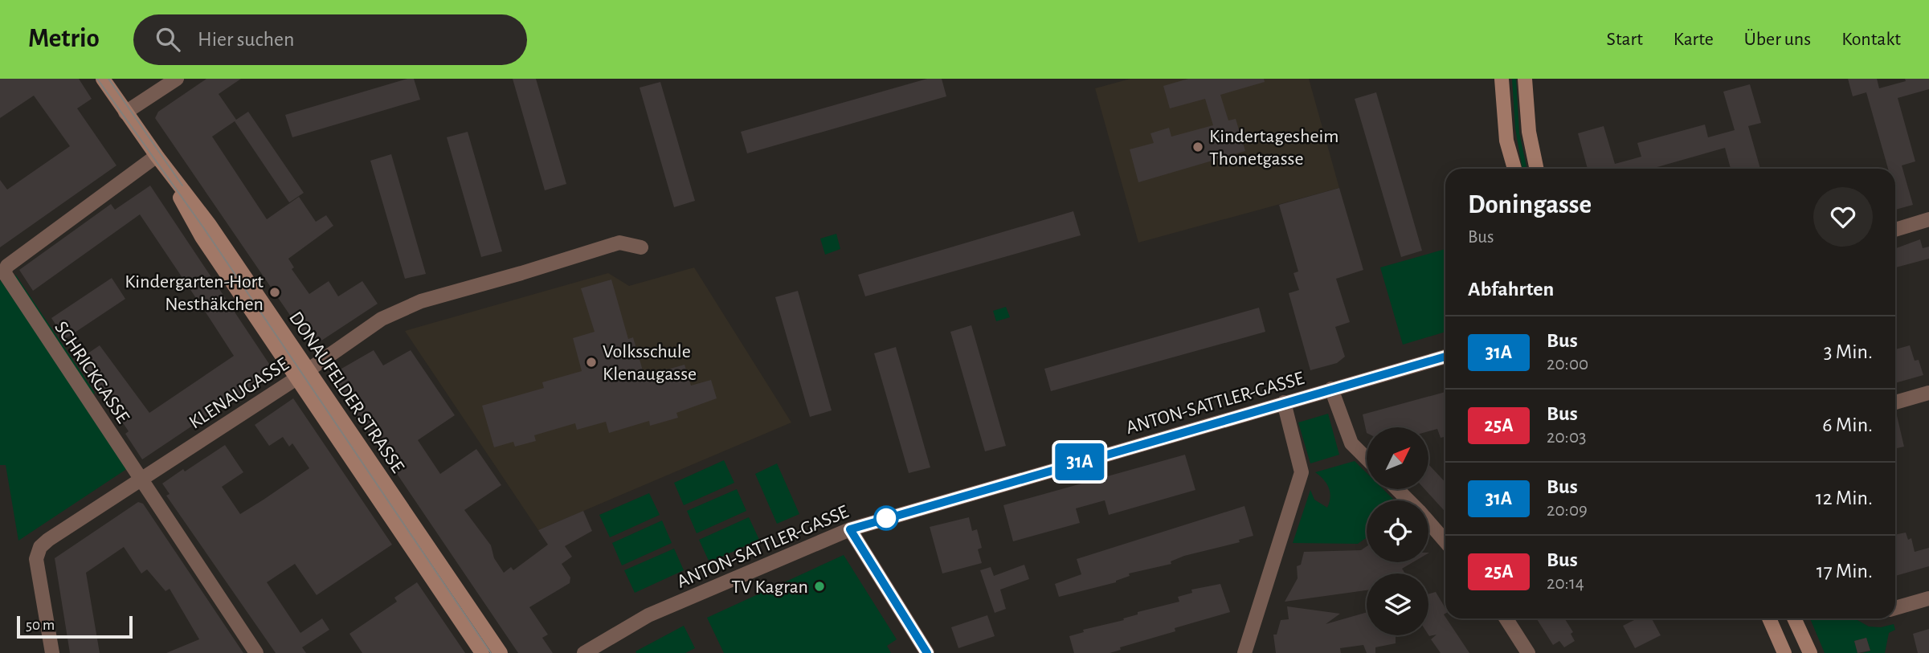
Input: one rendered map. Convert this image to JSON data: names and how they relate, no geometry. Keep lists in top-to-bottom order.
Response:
{
  "streets": {
    "main road": ["DONAUFELDER STRASSE"],
    "street": ["SCHRICKGASSE", "KLENAUGASSE", "ANTON-SATTLER-GASSE"]
  },
  "crossings": [
    ["SCHRICKGASSE", "DONAUFELDER STRASSE"],
    ["SCHRICKGASSE", "KLENAUGASSE"],
    ["DONAUFELDER STRASSE", "KLENAUGASSE"]
  ],
  "places": [
    "Kindertagesheim Thonetgasse",
    "Kindergarten-Hort Nesthäkchen",
    "Volksschule Klenaugasse",
    "TV Kagran"
  ],
  "lines": ["bus line 31A"],
  "scale_bar": "50 m",
  "north": "top right",
  "page": {
    "header": "Metrio",
    "search": "Hier suchen",
    "nav": [
      "Start",
      "Karte",
      "Über uns",
      "Kontakt"
    ],
    "on_map": "31A",
    "heading": [
      ["Doningasse", "Bus"],
      "Abfahrten"
    ],
    "list": [
      {
        "mark": "31A",
        "name": "Bus",
        "note": "20:00",
        "value": "3 Min."
      },
      {
        "mark": "25A",
        "name": "Bus",
        "note": "20:03",
        "value": "6 Min."
      },
      {
        "mark": "31A",
        "name": "Bus",
        "note": "20:09",
        "value": "12 Min."
      },
      {
        "mark": "25A",
        "name": "Bus",
        "note": "20:14",
        "value": "17 Min."
      }
    ],
    "scale": "50 m"
  }
}
